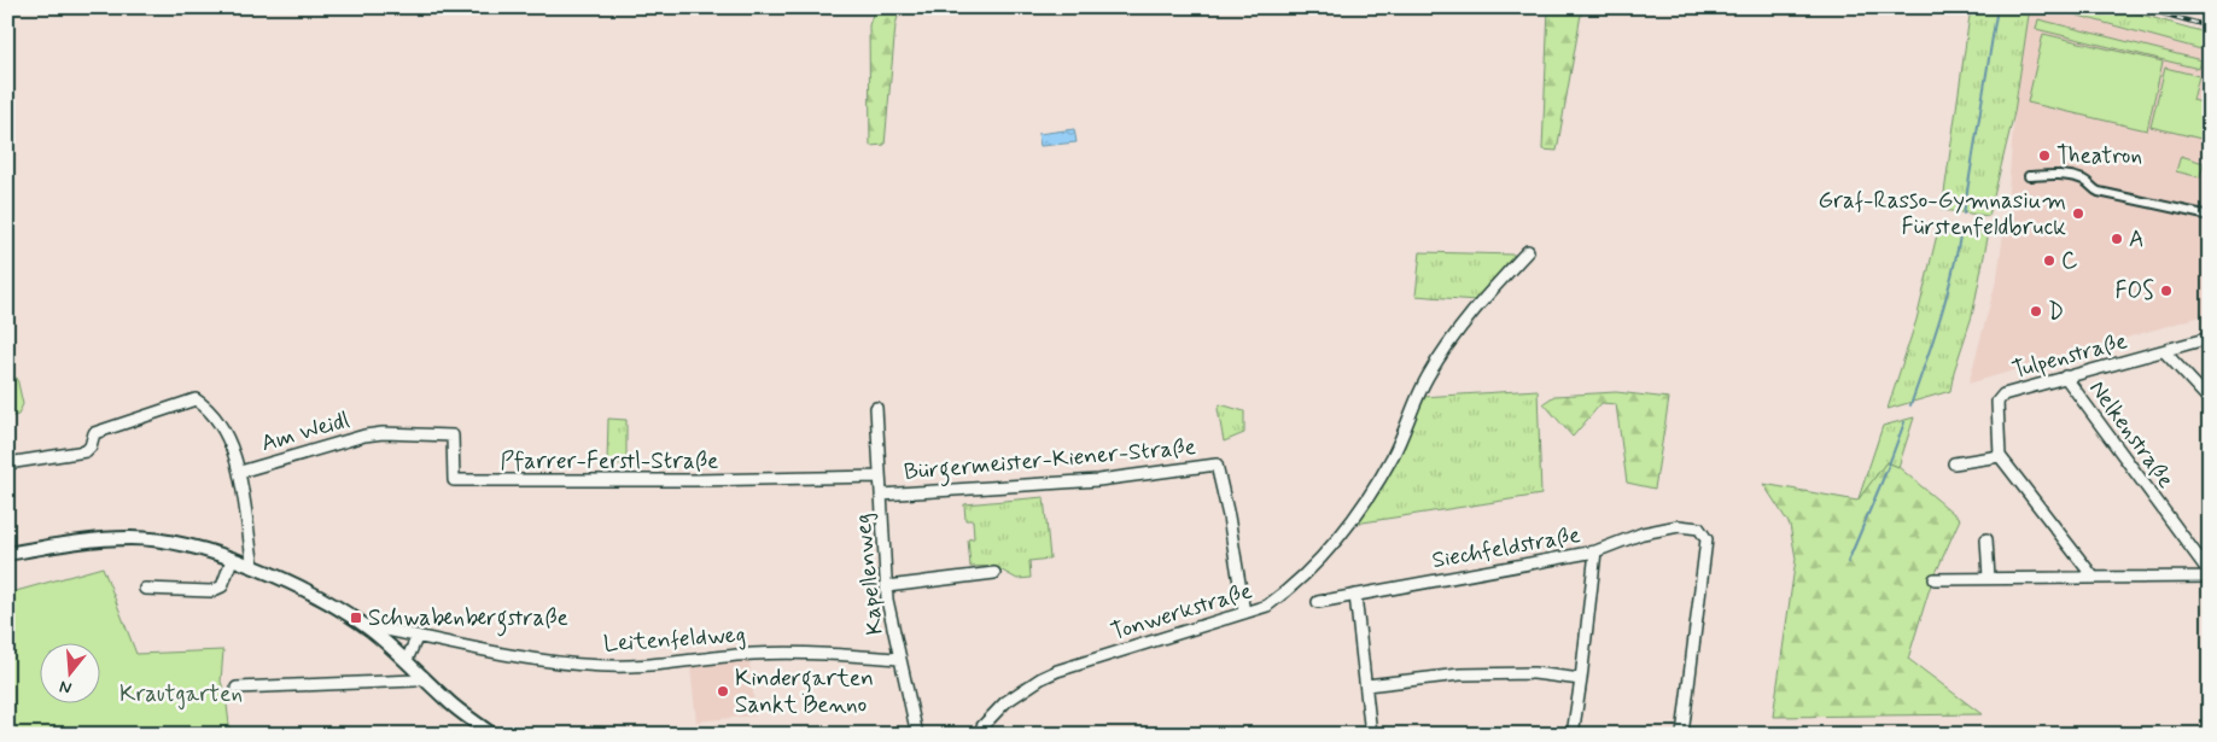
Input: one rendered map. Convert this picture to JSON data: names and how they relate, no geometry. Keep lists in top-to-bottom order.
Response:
{
  "streets": {
    "street": [
      "Tulpenstraße",
      "Am Weidl",
      "Nelkenstraße",
      "Bürgermeister-Kiener-Straße",
      "Pfarrer-Ferstl-Straße",
      "Siechfeldstraße",
      "Kapellenweg",
      "Tonwerkstraße",
      "Leitenfeldweg"
    ]
  },
  "crossings": [
    ["Tulpenstraße", "Nelkenstraße"],
    ["Am Weidl", "Pfarrer-Ferstl-Straße"],
    ["Bürgermeister-Kiener-Straße", "Kapellenweg"],
    ["Bürgermeister-Kiener-Straße", "Tonwerkstraße"],
    ["Pfarrer-Ferstl-Straße", "Kapellenweg"],
    ["Kapellenweg", "Leitenfeldweg"]
  ],
  "parks": ["Krautgarten"],
  "places": {
    "other": [
      "Theatron",
      "Graf-Rasso-Gymnasium Fürstenfeldbruck",
      "A",
      "C",
      "FOS",
      "D",
      "Kindergarten Sankt Benno"
    ],
    "transit": ["Schwabenbergstraße"]
  },
  "north": "bottom"
}
